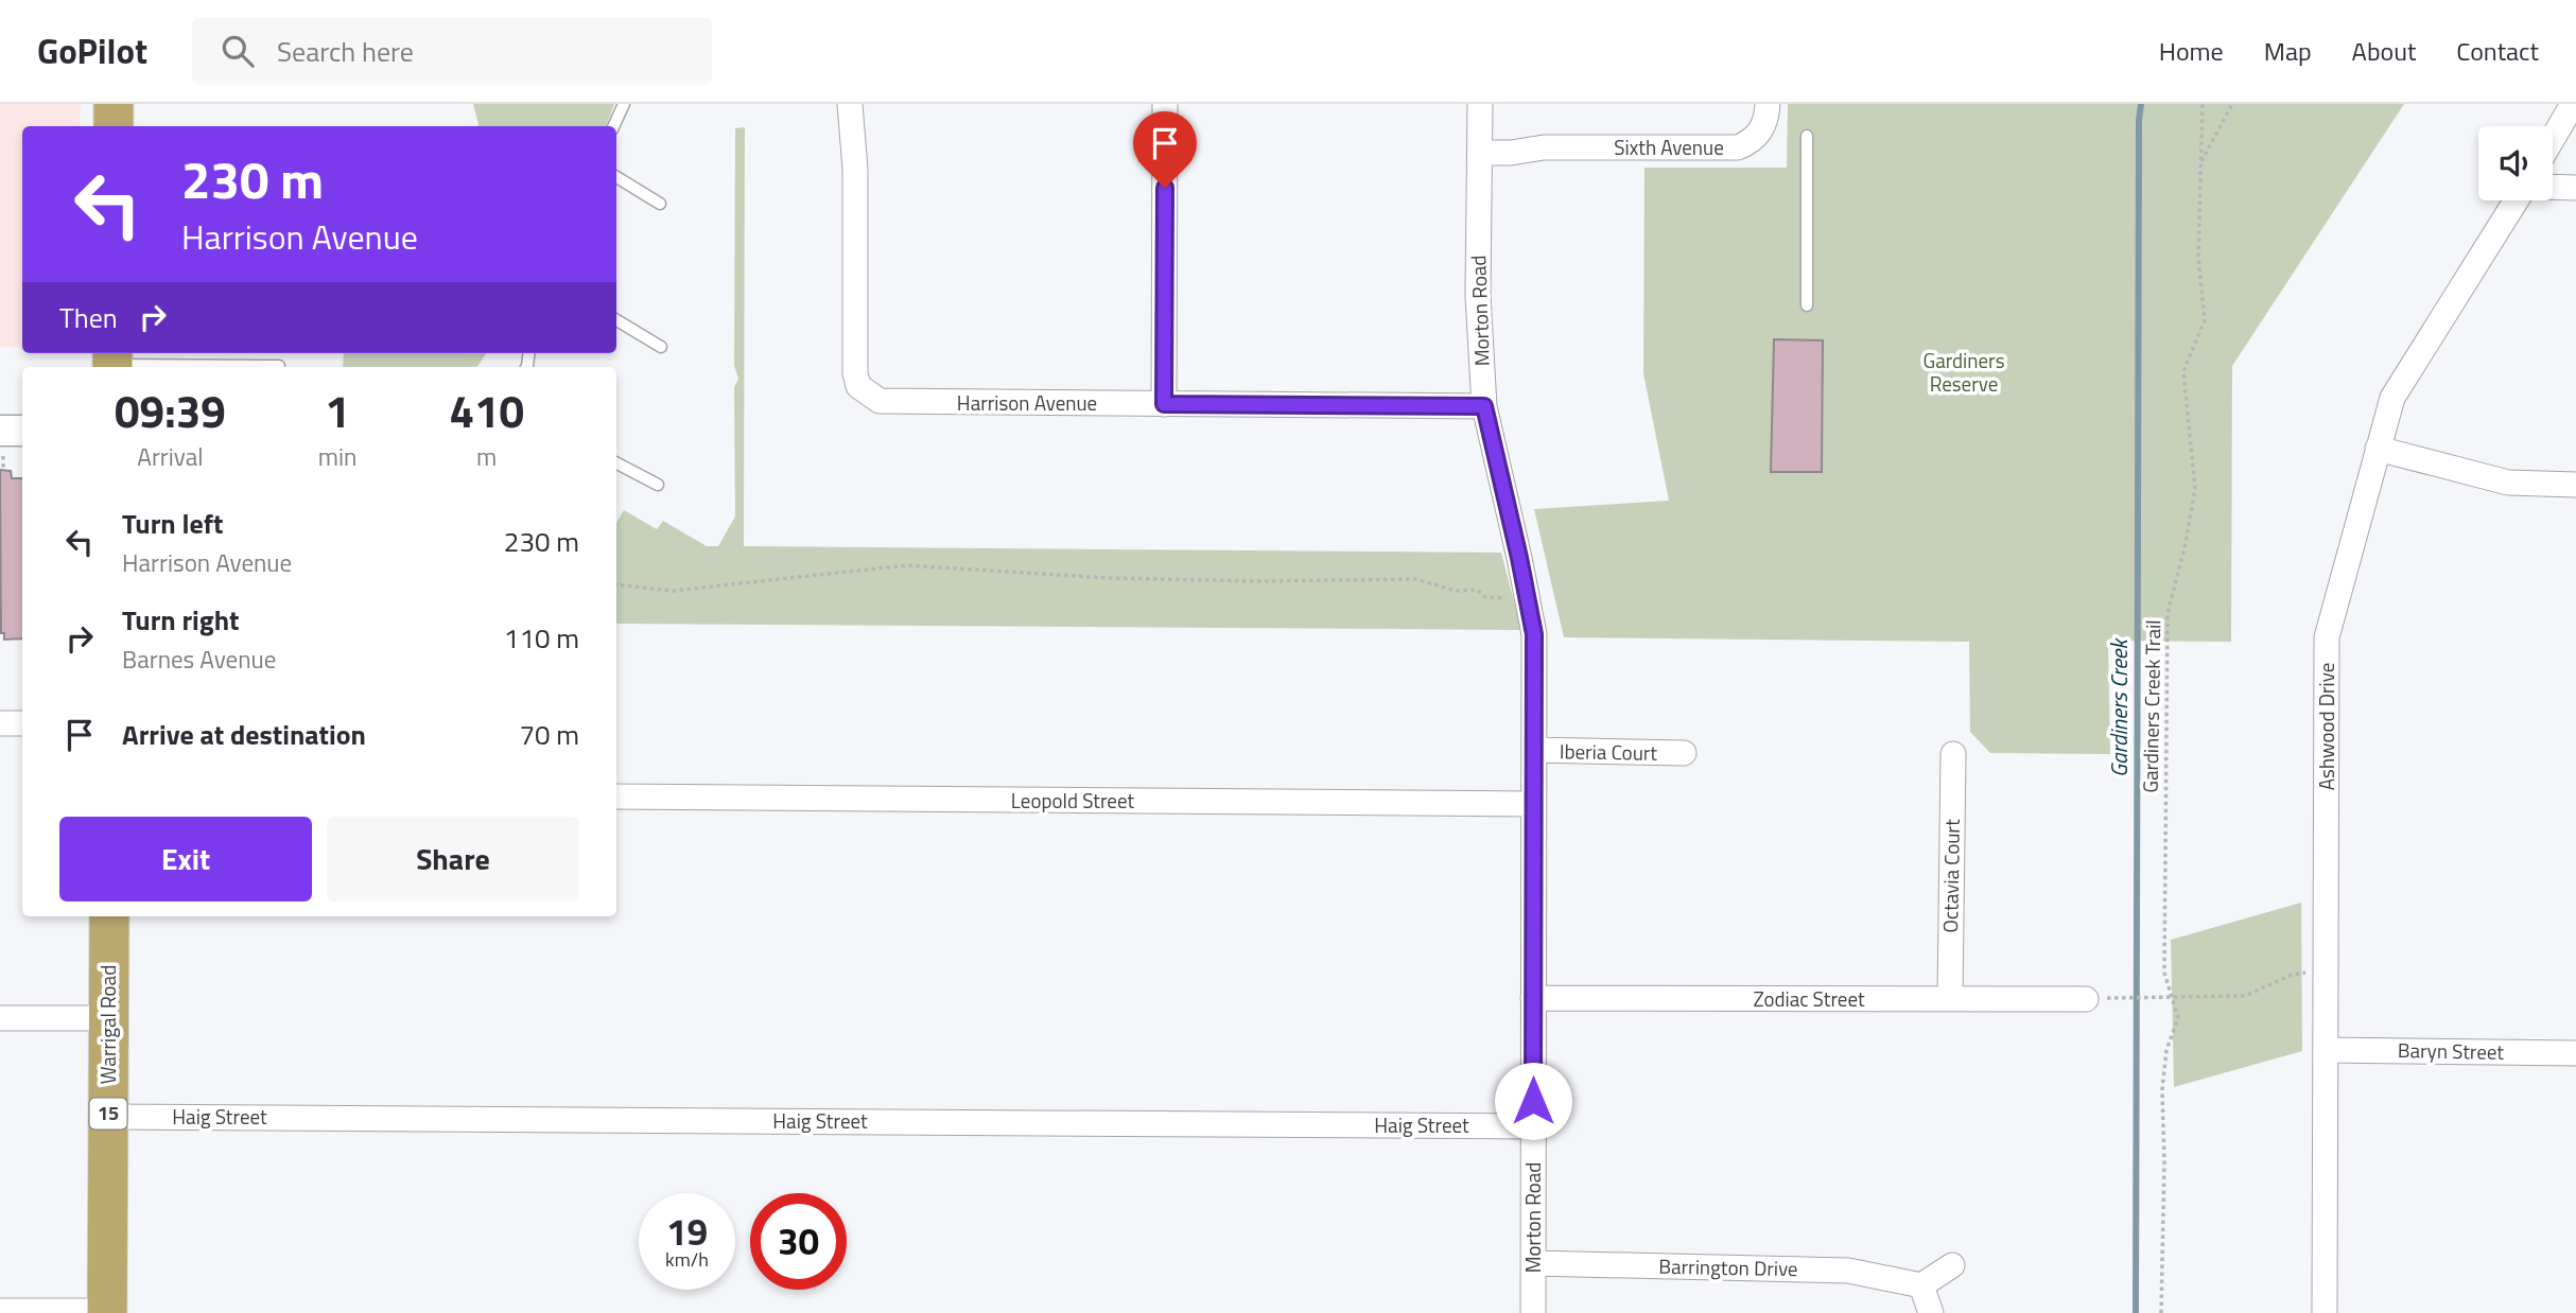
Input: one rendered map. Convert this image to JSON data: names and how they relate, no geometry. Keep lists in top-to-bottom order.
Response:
{
  "streets": {
    "highway": ["Warrigal Road", "15"],
    "street": [
      "Sixth Avenue",
      "Morton Road",
      "Harrison Avenue",
      "Ashwood Drive",
      "Iberia Court",
      "Leopold Street",
      "Octavia Court",
      "Zodiac Street",
      "Baryn Street",
      "Haig Street",
      "Barrington Drive"
    ],
    "path": ["Gardiners Creek Trail"]
  },
  "crossings": [
    ["Sixth Avenue", "Morton Road"],
    ["Morton Road", "Harrison Avenue"],
    ["Morton Road", "Iberia Court"],
    ["Morton Road", "Leopold Street"],
    ["Morton Road", "Zodiac Street"],
    ["Morton Road", "Haig Street"],
    ["Morton Road", "Barrington Drive"],
    ["Ashwood Drive", "Baryn Street"],
    ["Octavia Court", "Zodiac Street"],
    ["Warrigal Road", "Haig Street"]
  ],
  "water": ["Gardiners Creek"],
  "parks": ["Gardiners Reserve"],
  "page": {
    "header": "GoPilot",
    "search": "Search here",
    "nav": [
      "Home",
      "Map",
      "About",
      "Contact"
    ],
    "turn": ["230 m", "Harrison Avenue"],
    "then": "Then",
    "eta": [
      "09:39",
      "Arrival",
      "1",
      "min",
      "410",
      "m"
    ],
    "list": [
      {
        "name": "Turn left",
        "note": "Harrison Avenue",
        "value": "230 m"
      },
      {
        "name": "Turn right",
        "note": "Barnes Avenue",
        "value": "110 m"
      },
      {
        "name": "Arrive at destination",
        "value": "70 m"
      }
    ],
    "buttons": ["Exit", "Share"],
    "speed": "19 km/h",
    "limit": "30"
  }
}
